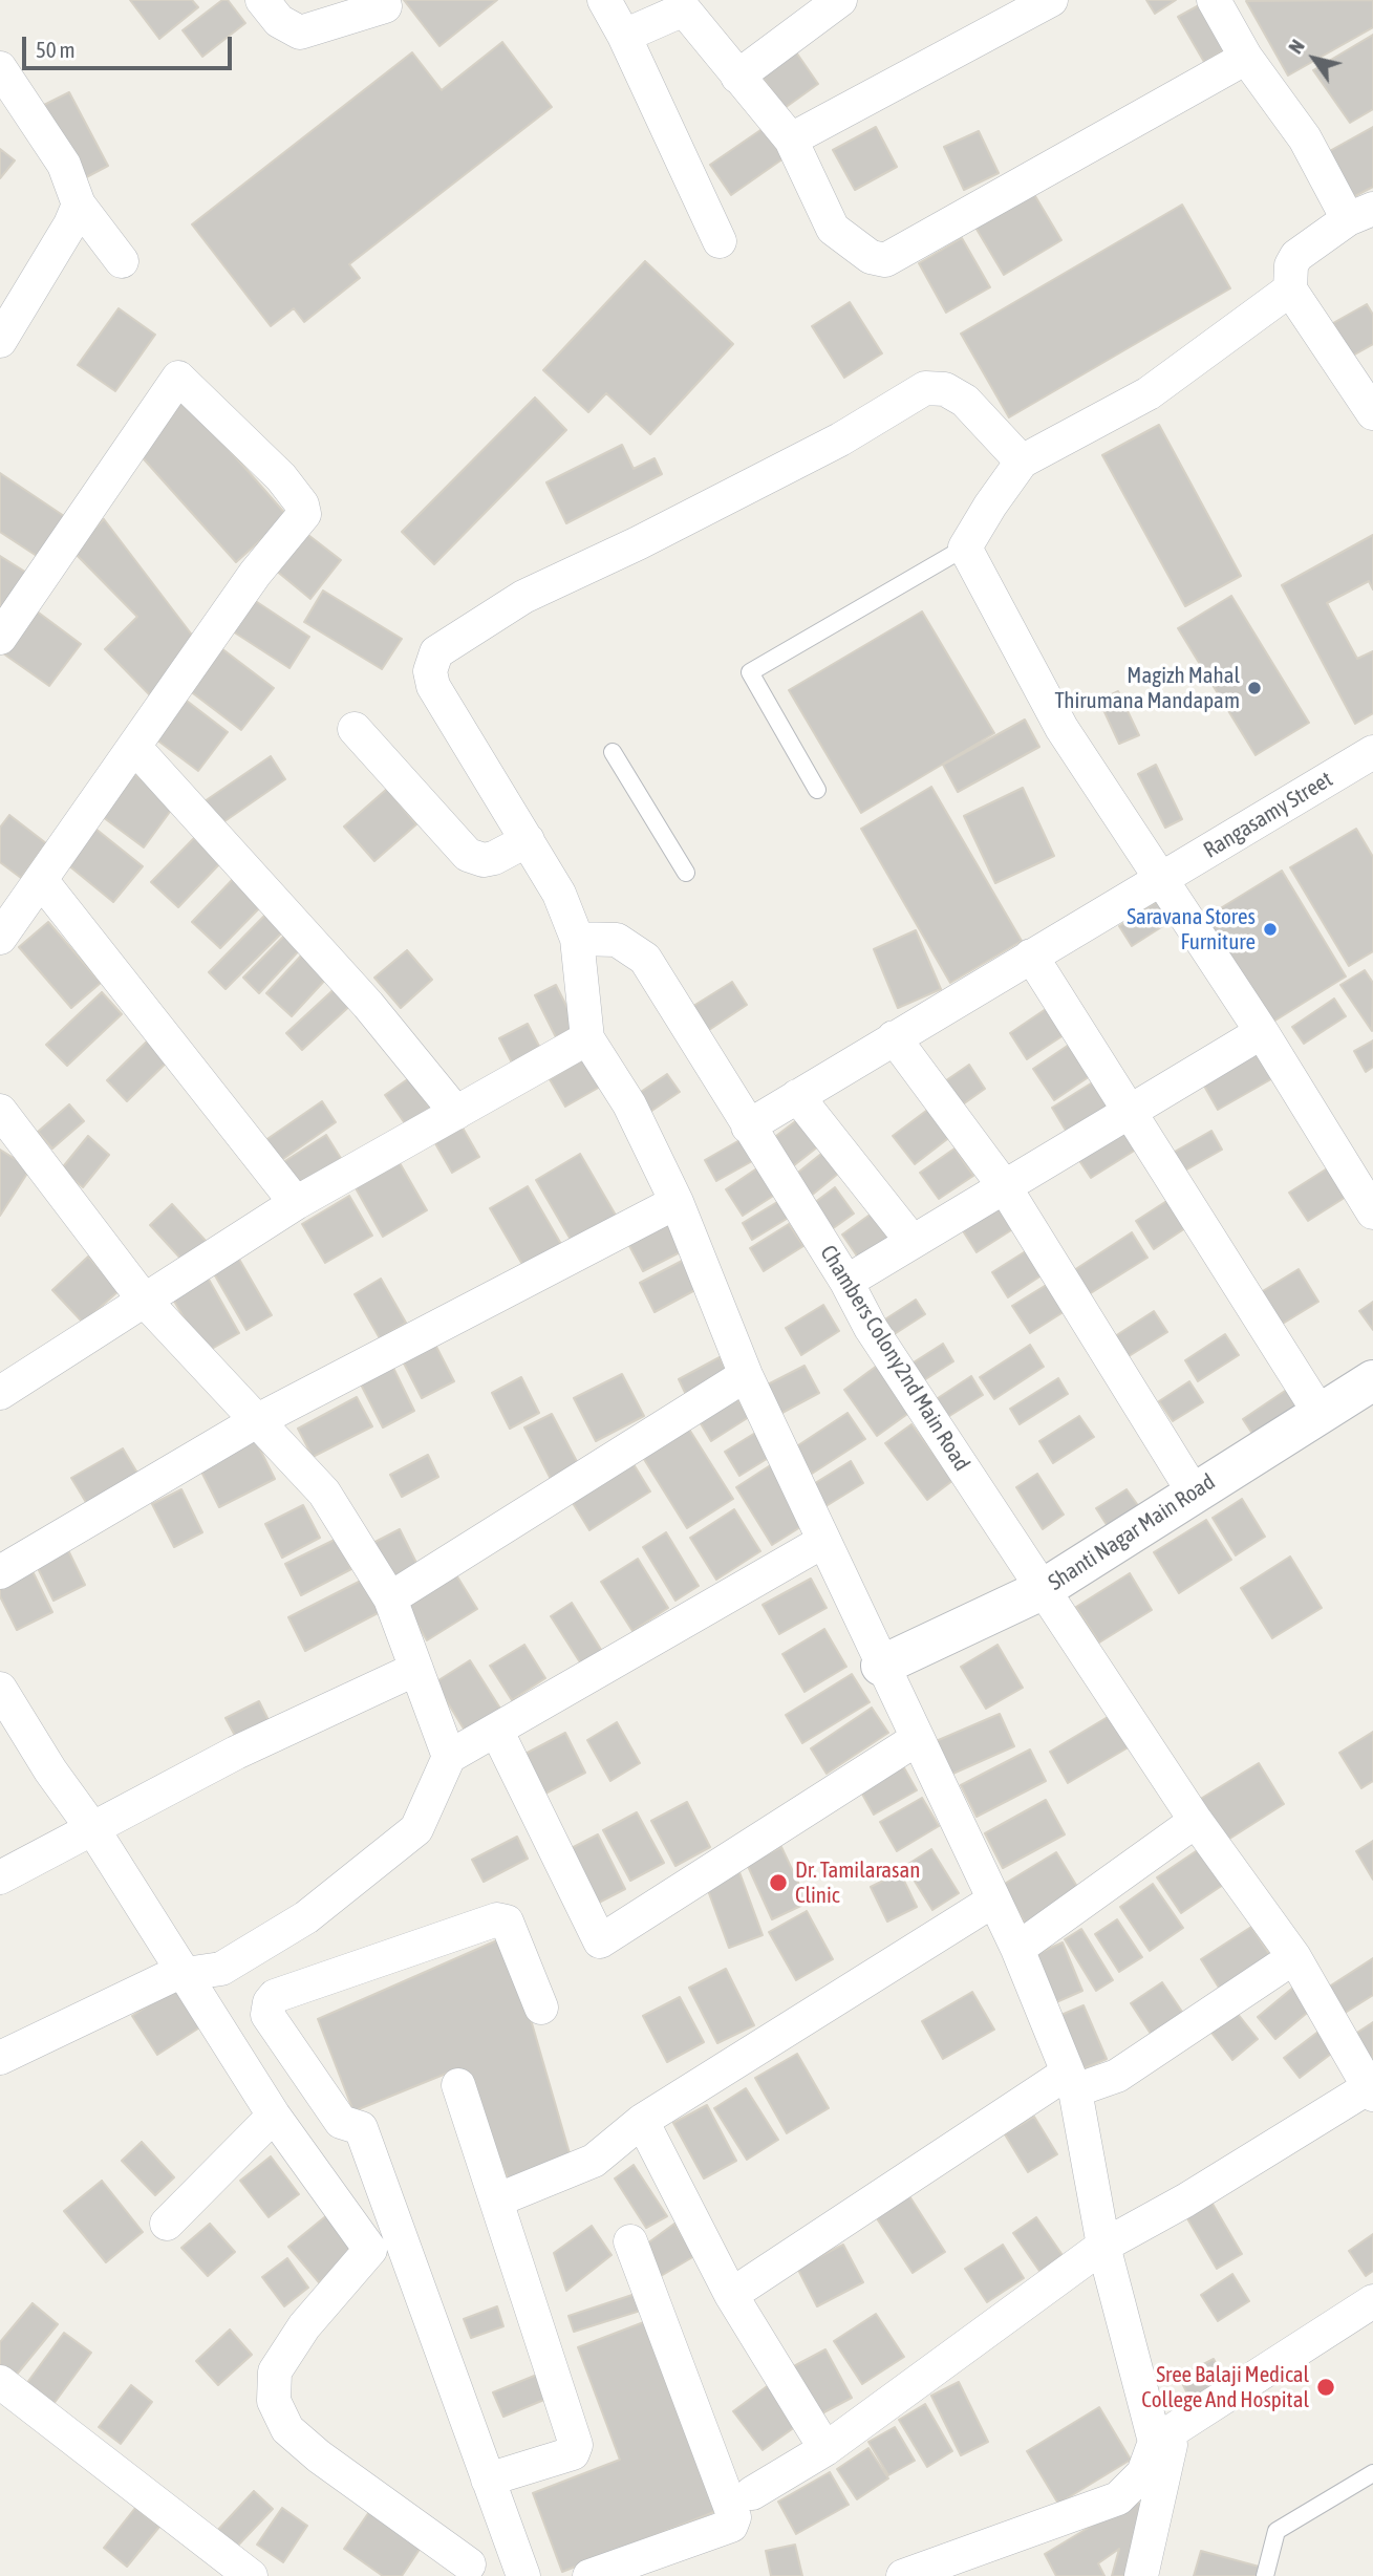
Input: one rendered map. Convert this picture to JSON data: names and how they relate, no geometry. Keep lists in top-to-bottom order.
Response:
{
  "streets": {
    "street": ["Rangasamy Street", "Chambers Colony2nd Main Road", "Shanti Nagar Main Road"]
  },
  "crossings": [
    ["Rangasamy Street", "Chambers Colony2nd Main Road"],
    ["Chambers Colony2nd Main Road", "Shanti Nagar Main Road"]
  ],
  "places": [
    "Magizh Mahal Thirumana Mandapam",
    "Saravana Stores Furniture",
    "Dr. Tamilarasan Clinic",
    "Sree Balaji Medical College And Hospital"
  ],
  "scale_bar": "50 m",
  "north": "top left"
}
